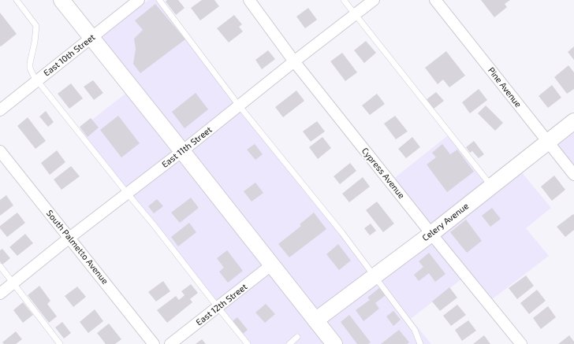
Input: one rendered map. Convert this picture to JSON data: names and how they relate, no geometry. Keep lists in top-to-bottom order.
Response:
{
  "streets": {
    "main road": ["Celery Avenue"],
    "street": [
      "East 10th Street",
      "Pine Avenue",
      "East 11th Street",
      "Cypress Avenue",
      "South Palmetto Avenue",
      "East 12th Street"
    ]
  },
  "crossings": [
    ["Pine Avenue", "Celery Avenue"],
    ["East 11th Street", "Cypress Avenue"],
    ["East 11th Street", "South Palmetto Avenue"],
    ["Cypress Avenue", "Celery Avenue"]
  ]
}
